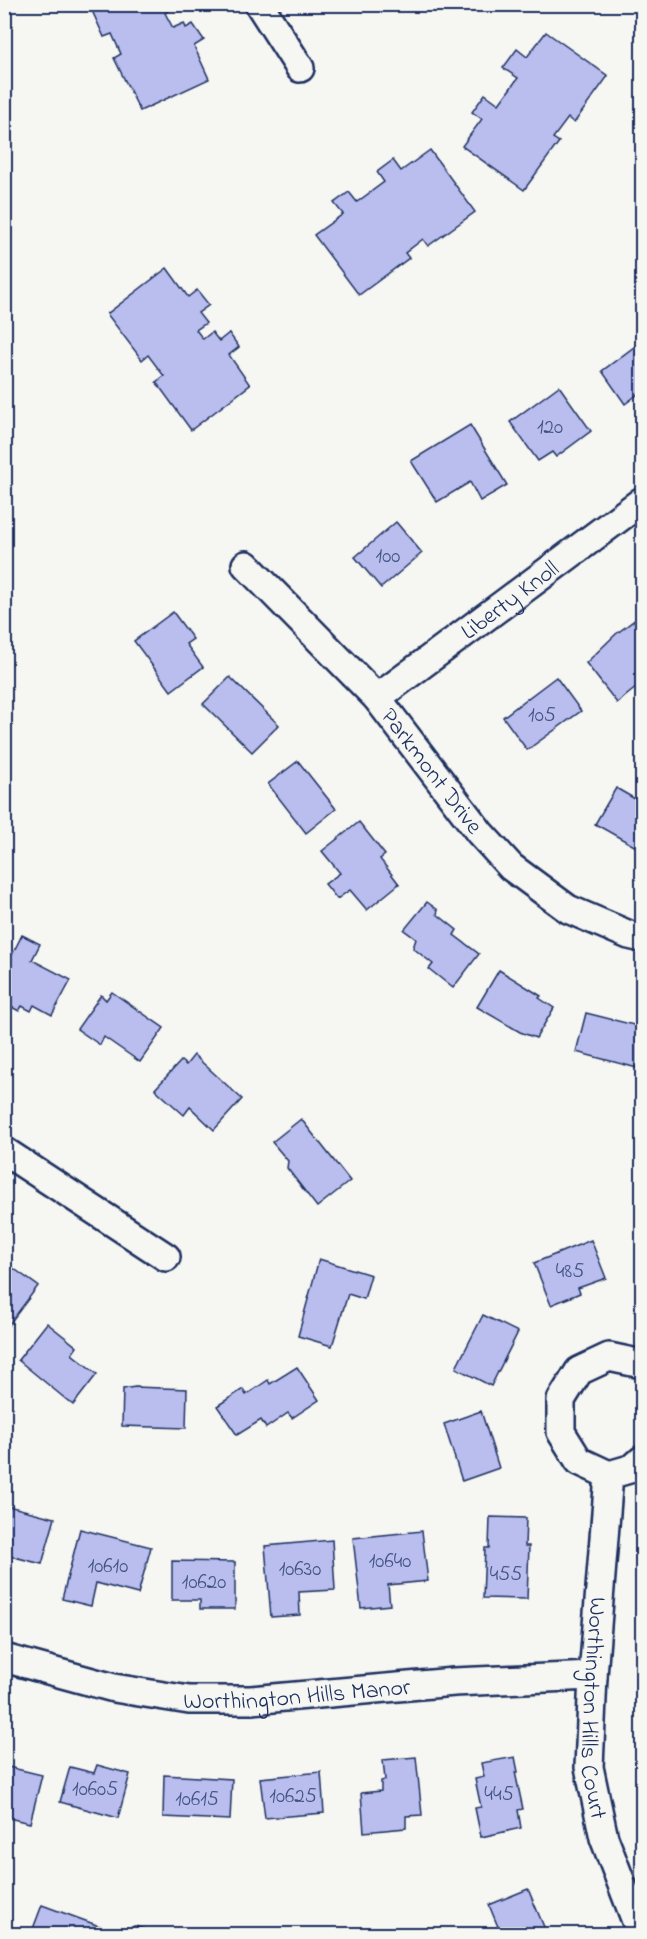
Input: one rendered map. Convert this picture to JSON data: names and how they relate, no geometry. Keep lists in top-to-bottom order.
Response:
{
  "streets": {
    "street": [
      "Liberty Knoll",
      "Parkmont Drive",
      "Worthington Hills Manor",
      "Worthington Hills Court"
    ]
  },
  "crossings": [
    ["Liberty Knoll", "Parkmont Drive"],
    ["Worthington Hills Manor", "Worthington Hills Court"]
  ],
  "house_numbers": [
    "120",
    "100",
    "105",
    "485",
    "10640",
    "10610",
    "10630",
    "455",
    "10620",
    "10605",
    "445",
    "10625",
    "10615"
  ]
}
